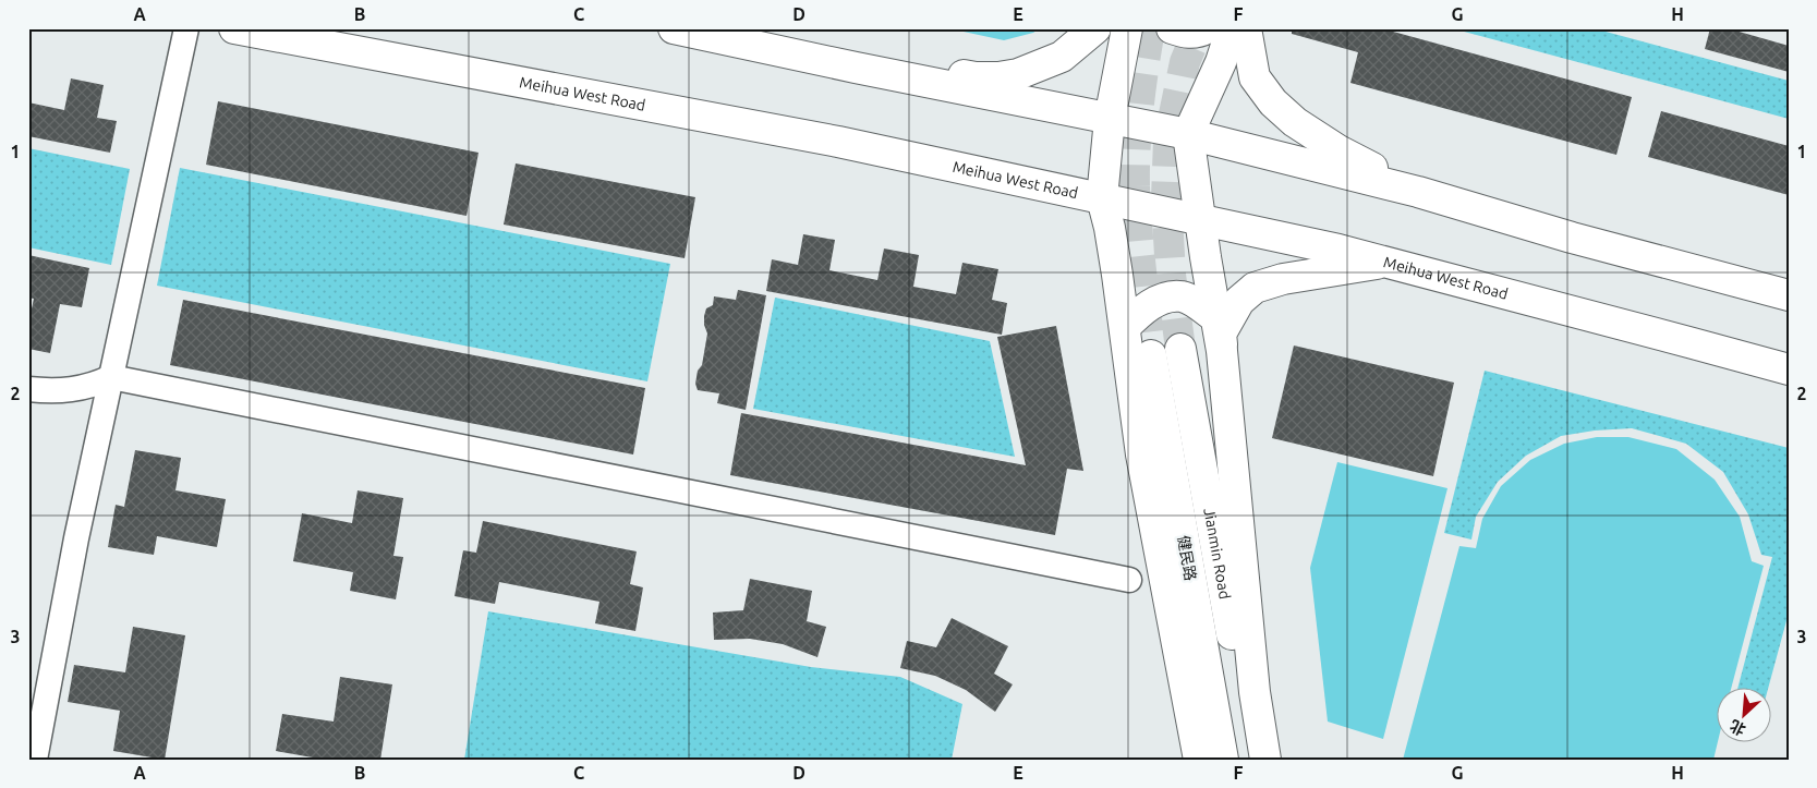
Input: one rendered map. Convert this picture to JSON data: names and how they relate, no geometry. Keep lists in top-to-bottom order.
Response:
{
  "streets": {
    "main road": ["Meihua West Road", "Jianmin Road", "健民路"]
  },
  "north": "bottom left",
  "grid": {
    "columns": [
      "A",
      "B",
      "C",
      "D",
      "E",
      "F",
      "G",
      "H"
    ],
    "rows": ["1", "2", "3"]
  }
}
